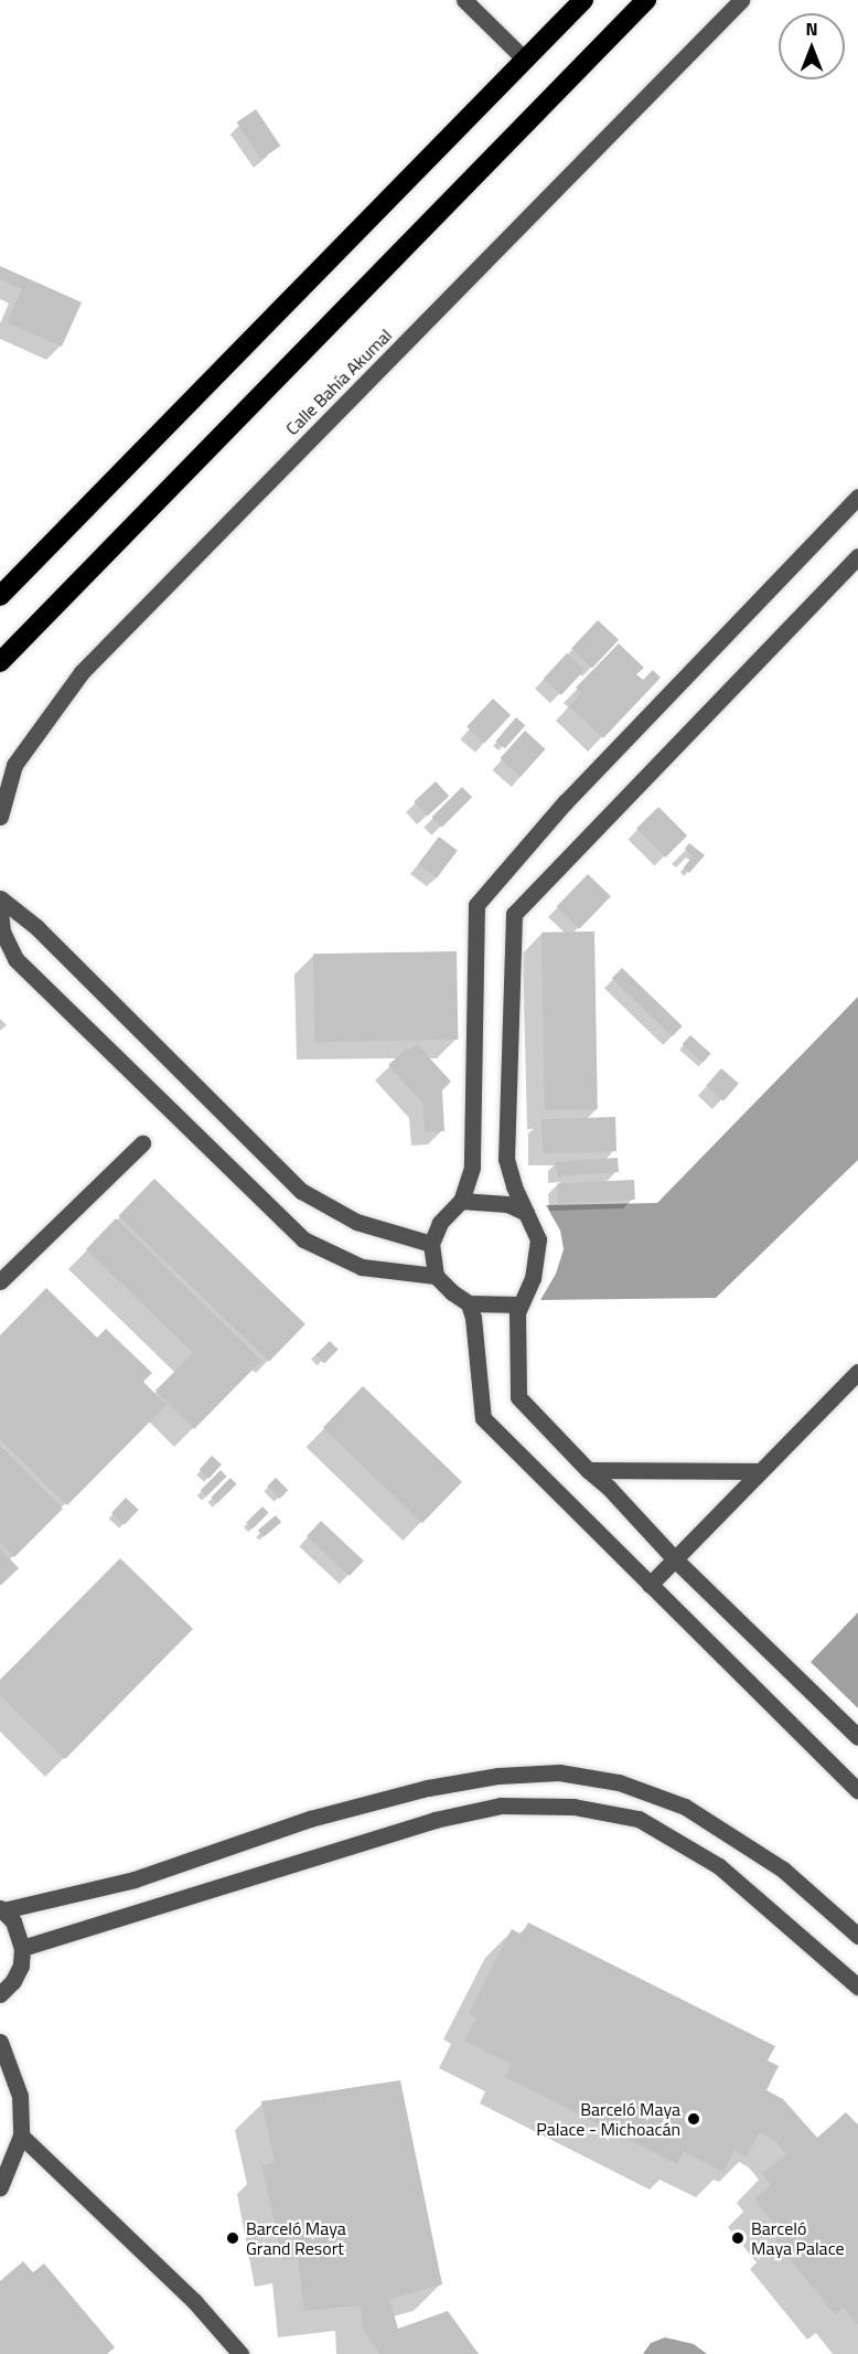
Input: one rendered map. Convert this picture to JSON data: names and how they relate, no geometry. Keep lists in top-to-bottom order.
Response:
{
  "streets": {
    "street": ["Calle Bahía Akumal"]
  },
  "places": ["Barceló Maya Palace - Michoacán", "Barceló Maya Grand Resort", "Barceló Maya Palace"],
  "north": "top"
}
